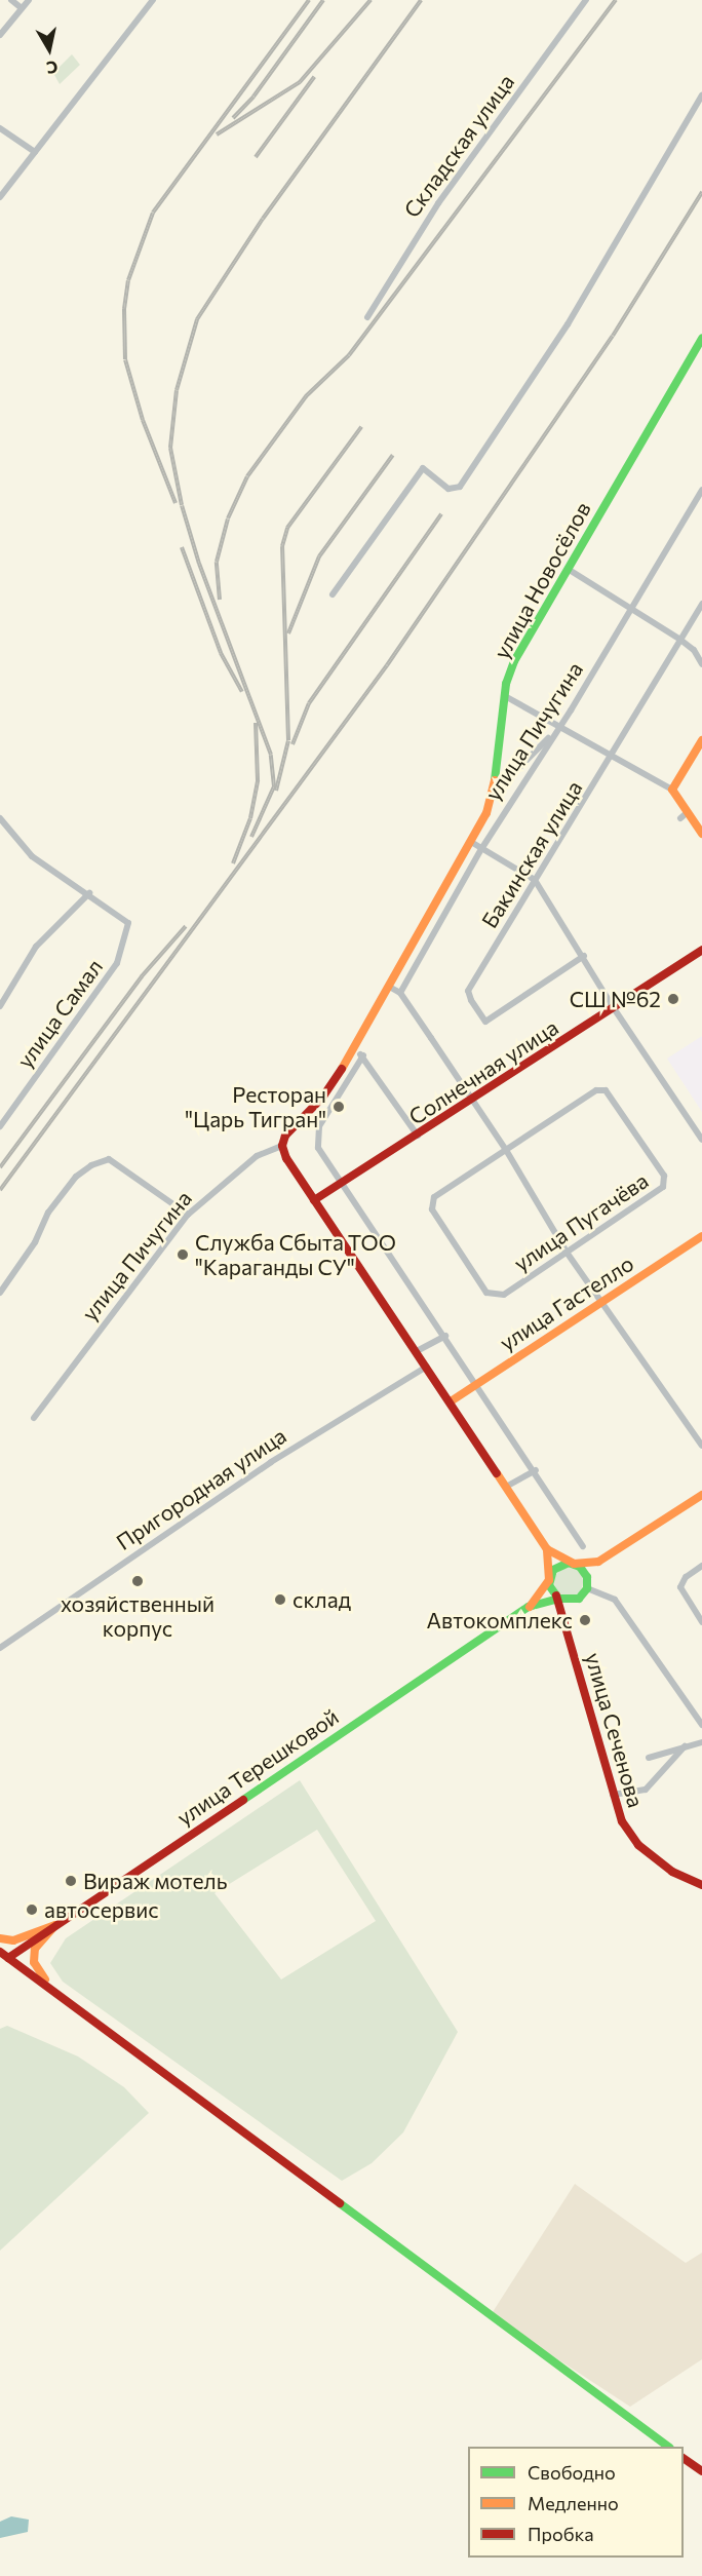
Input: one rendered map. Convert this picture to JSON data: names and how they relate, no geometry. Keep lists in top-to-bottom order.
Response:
{
  "streets": {
    "street": [
      "Складская улица",
      "улица Новосёлов",
      "улица Пичугина",
      "Бакинская улица",
      "улица Самал",
      "Солнечная улица",
      "улица Пугачёва",
      "улица Гастелло",
      "Пригородная улица",
      "улица Сеченова",
      "улица Терешковой"
    ]
  },
  "crossings": [
    ["улица Сеченова", "улица Терешковой"]
  ],
  "places": [
    "СШ №62",
    "Ресторан \"Царь Тигран\"",
    "Служба Сбыта ТОО \"Караганды СУ\"",
    "хозяйственный корпус",
    "склад",
    "Автокомплекс",
    "Вираж мотель",
    "автосервис"
  ],
  "legend": ["Свободно", "Медленно", "Пробка"],
  "north": "bottom"
}
